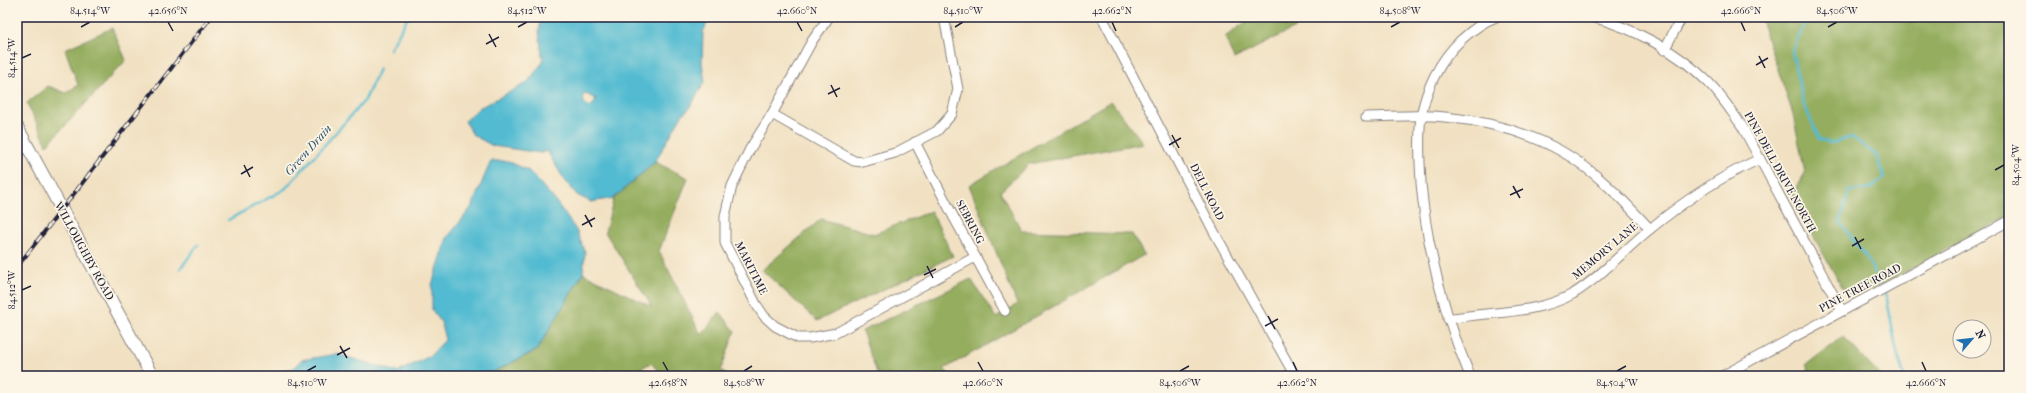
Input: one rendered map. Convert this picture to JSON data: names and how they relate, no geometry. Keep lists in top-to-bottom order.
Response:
{
  "streets": {
    "street": [
      "PINE DELL DRIVE NORTH",
      "DELL ROAD",
      "SEBRING",
      "WILLOUGHBY ROAD",
      "MEMORY LANE",
      "MARITIME",
      "PINE TREE ROAD"
    ]
  },
  "crossings": [
    ["PINE DELL DRIVE NORTH", "MEMORY LANE"],
    ["PINE DELL DRIVE NORTH", "PINE TREE ROAD"],
    ["SEBRING", "MARITIME"]
  ],
  "water": ["Green Drain"],
  "north": "top right",
  "coordinates": [
    "84.514°W",
    "42.656°N",
    "84.512°W",
    "42.660°N",
    "84.510°W",
    "42.662°N",
    "84.508°W",
    "42.666°N",
    "84.506°W",
    "84.504°W",
    "42.658°N"
  ]
}
